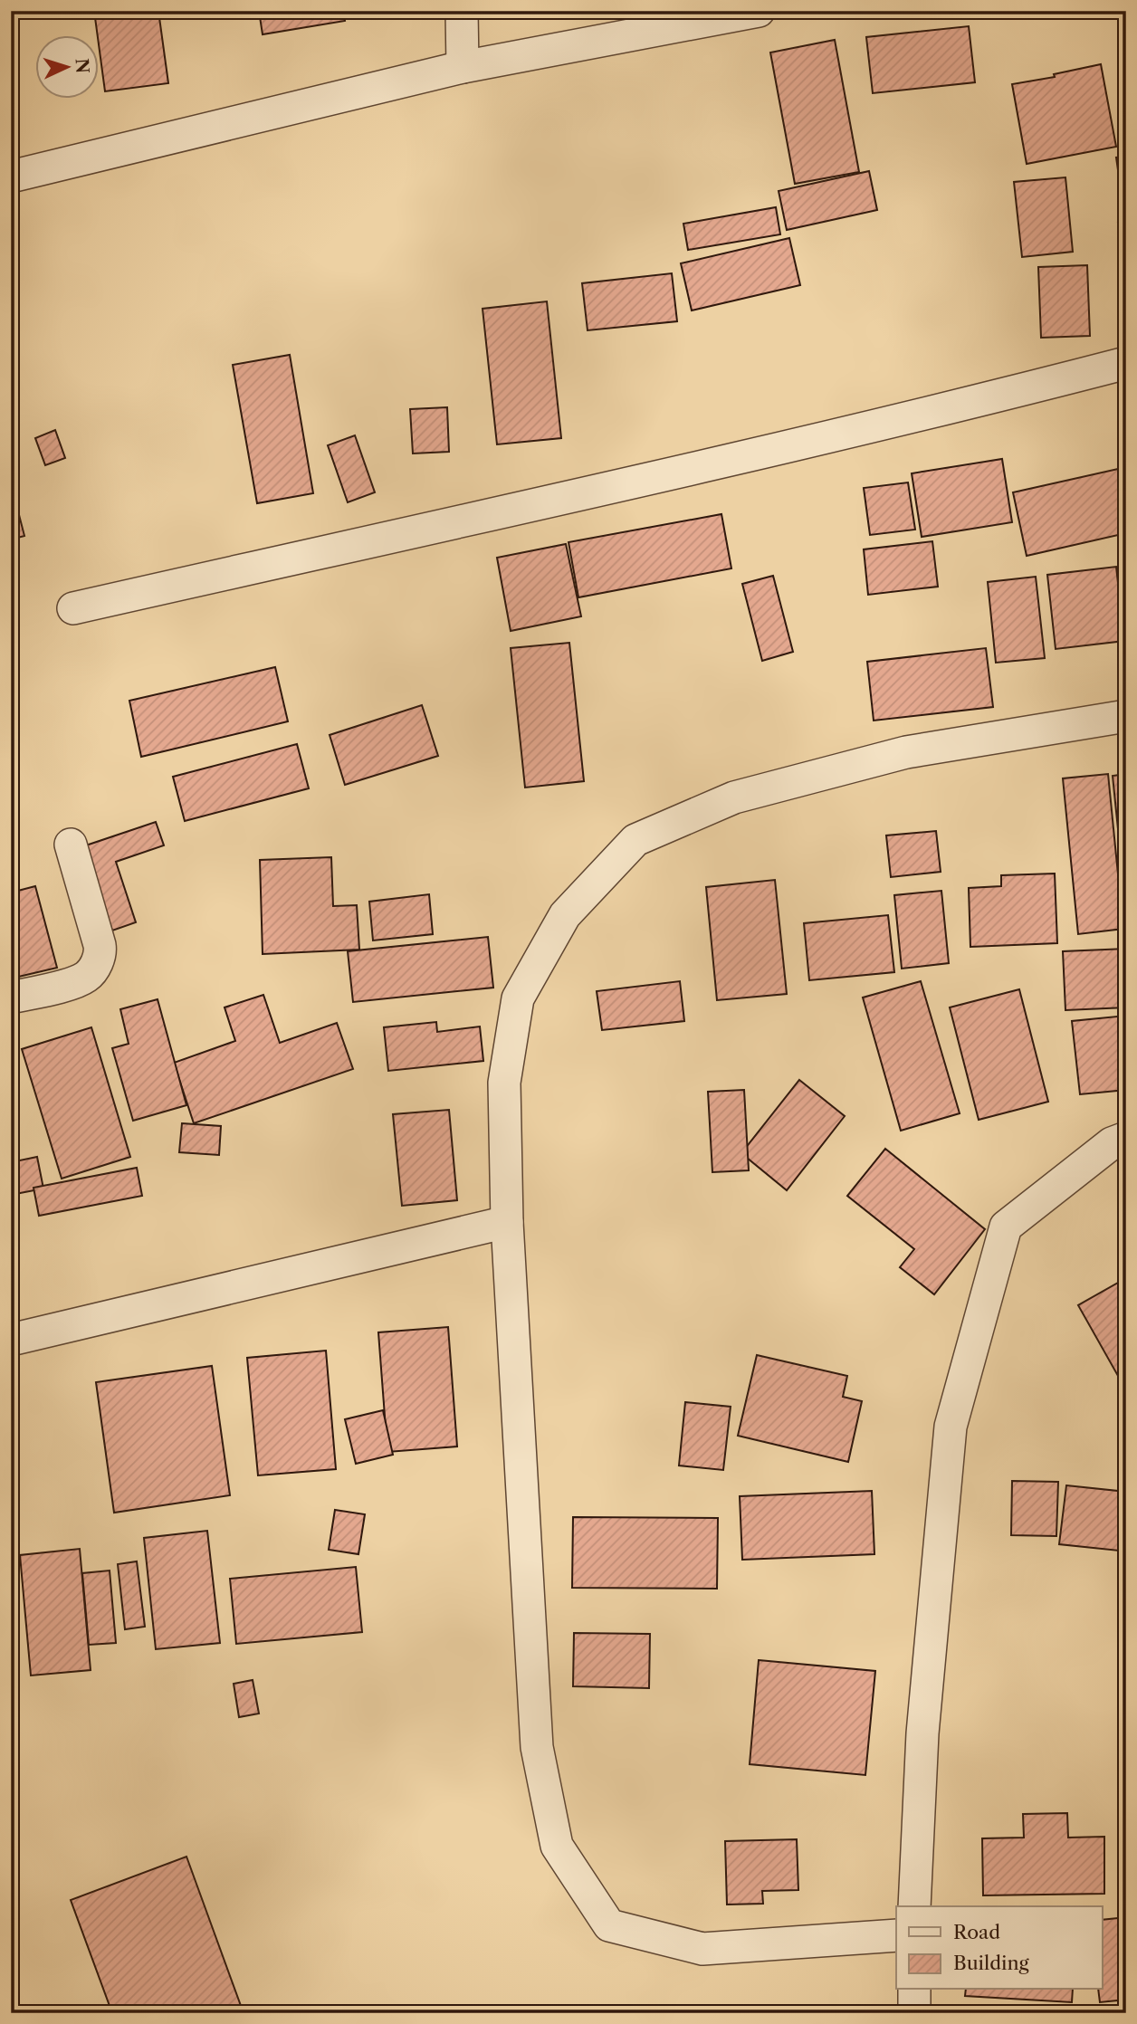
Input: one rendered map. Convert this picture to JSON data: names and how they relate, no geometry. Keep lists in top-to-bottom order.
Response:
{
  "legend": ["Road", "Building"],
  "north": "right"
}
